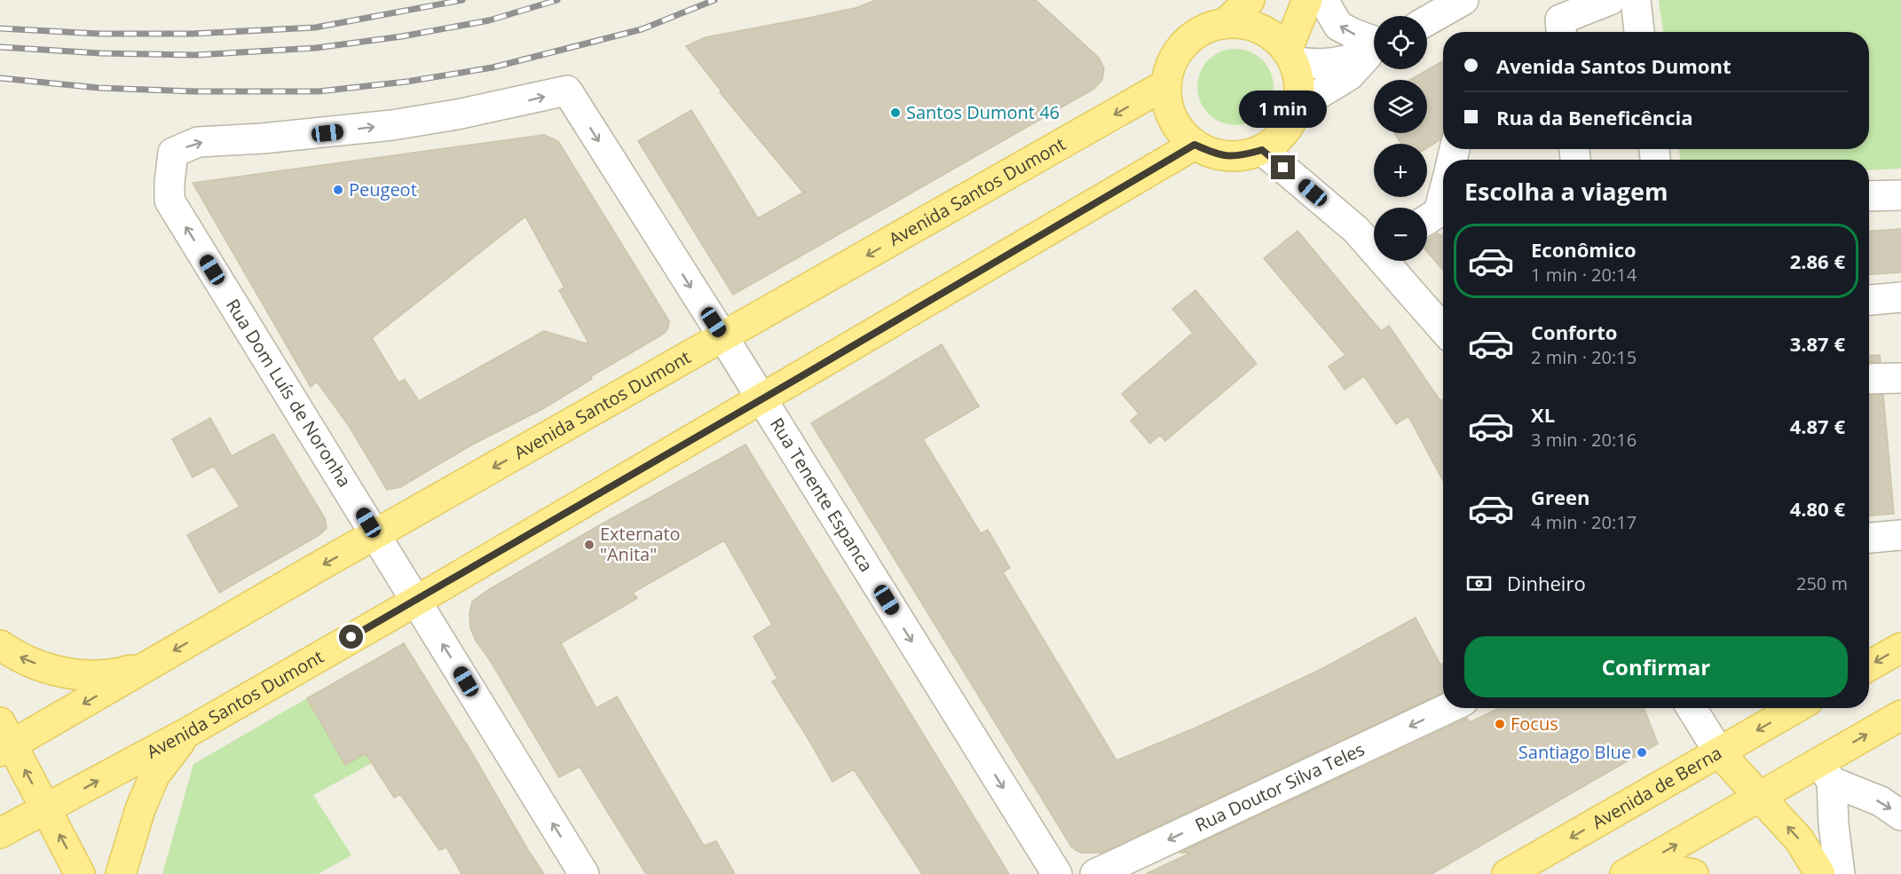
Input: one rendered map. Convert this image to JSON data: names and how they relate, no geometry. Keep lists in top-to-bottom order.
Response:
{
  "streets": {
    "main road": ["Avenida Santos Dumont", "Avenida de Berna"],
    "street": ["Rua Dom Luís de Noronha", "Rua Tenente Espanca", "Rua Doutor Silva Teles"]
  },
  "crossings": [
    ["Avenida Santos Dumont", "Rua Dom Luís de Noronha"],
    ["Avenida Santos Dumont", "Rua Tenente Espanca"],
    ["Rua Dom Luís de Noronha", "Rua Tenente Espanca"]
  ],
  "one_way": ["Rua Tenente Espanca", "Rua Doutor Silva Teles"],
  "places": [
    "Santos Dumont 46",
    "Peugeot",
    "Externato \"Anita\"",
    "Focus",
    "Santiago Blue"
  ],
  "page": {
    "map_buttons": ["+", "−"],
    "banner": ["Avenida Santos Dumont", "Rua da Beneficência"],
    "bubble": "1 min",
    "heading": "Escolha a viagem",
    "list": [
      {
        "name": "Econômico",
        "note": "1 min · 20:14",
        "value": "2.86 €"
      },
      {
        "name": "Conforto",
        "note": "2 min · 20:15",
        "value": "3.87 €"
      },
      {
        "name": "XL",
        "note": "3 min · 20:16",
        "value": "4.87 €"
      },
      {
        "name": "Green",
        "note": "4 min · 20:17",
        "value": "4.80 €"
      }
    ],
    "pay": ["Dinheiro", "250 m"],
    "buttons": "Confirmar"
  }
}
